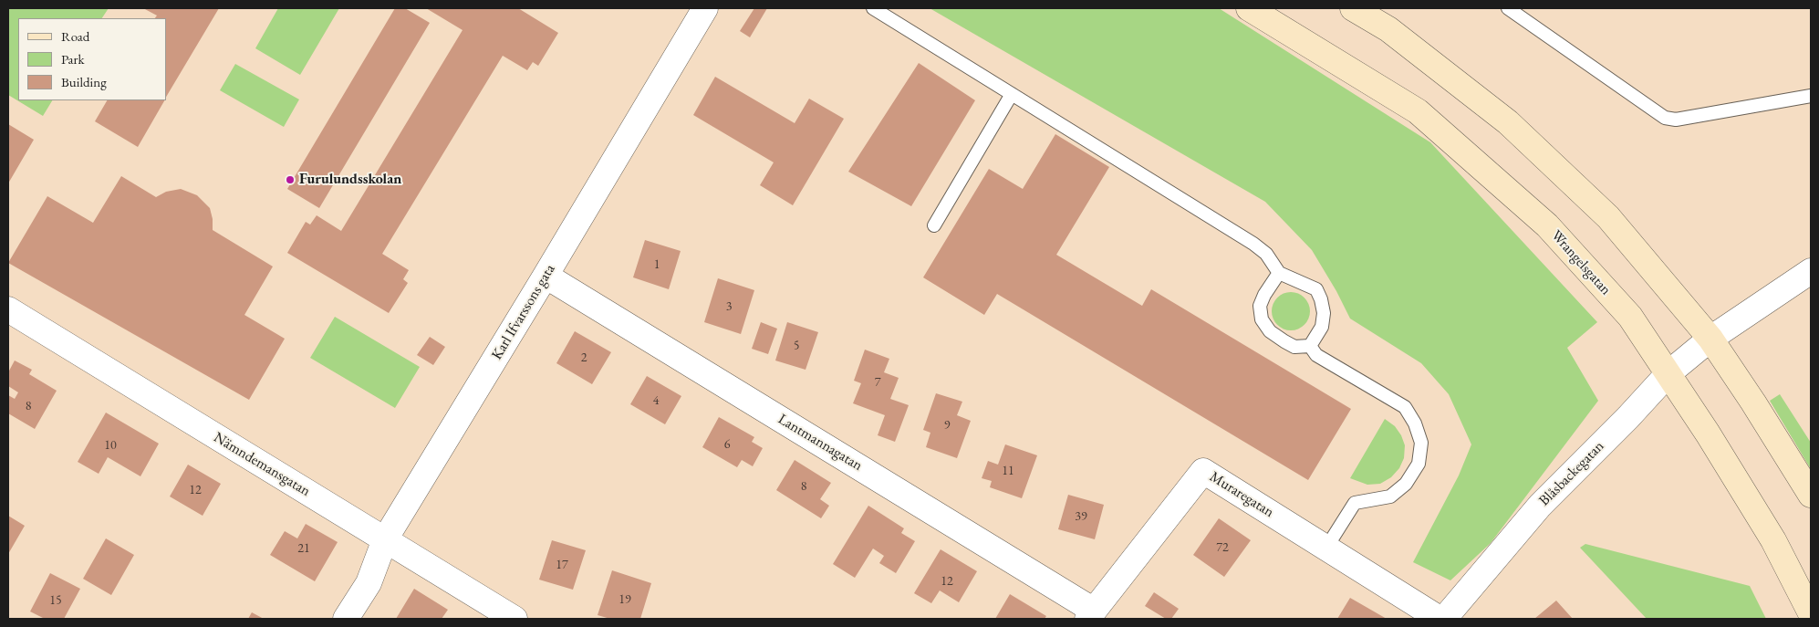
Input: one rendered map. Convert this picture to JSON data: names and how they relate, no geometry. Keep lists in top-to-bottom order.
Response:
{
  "streets": {
    "main road": ["Wrangelsgatan"],
    "street": [
      "Karl Ifvarssons gata",
      "Lantmannagatan",
      "Nämndemansgatan",
      "Blåsbackegatan",
      "Muraregatan"
    ]
  },
  "crossings": [
    ["Wrangelsgatan", "Blåsbackegatan"],
    ["Karl Ifvarssons gata", "Lantmannagatan"],
    ["Karl Ifvarssons gata", "Nämndemansgatan"],
    ["Lantmannagatan", "Muraregatan"]
  ],
  "places": ["Furulundsskolan"],
  "house_numbers": [
    "1",
    "3",
    "5",
    "2",
    "7",
    "4",
    "8",
    "9",
    "6",
    "10",
    "11",
    "8",
    "12",
    "39",
    "72",
    "21",
    "17",
    "12",
    "19",
    "15"
  ],
  "legend": ["Road", "Park", "Building"]
}
